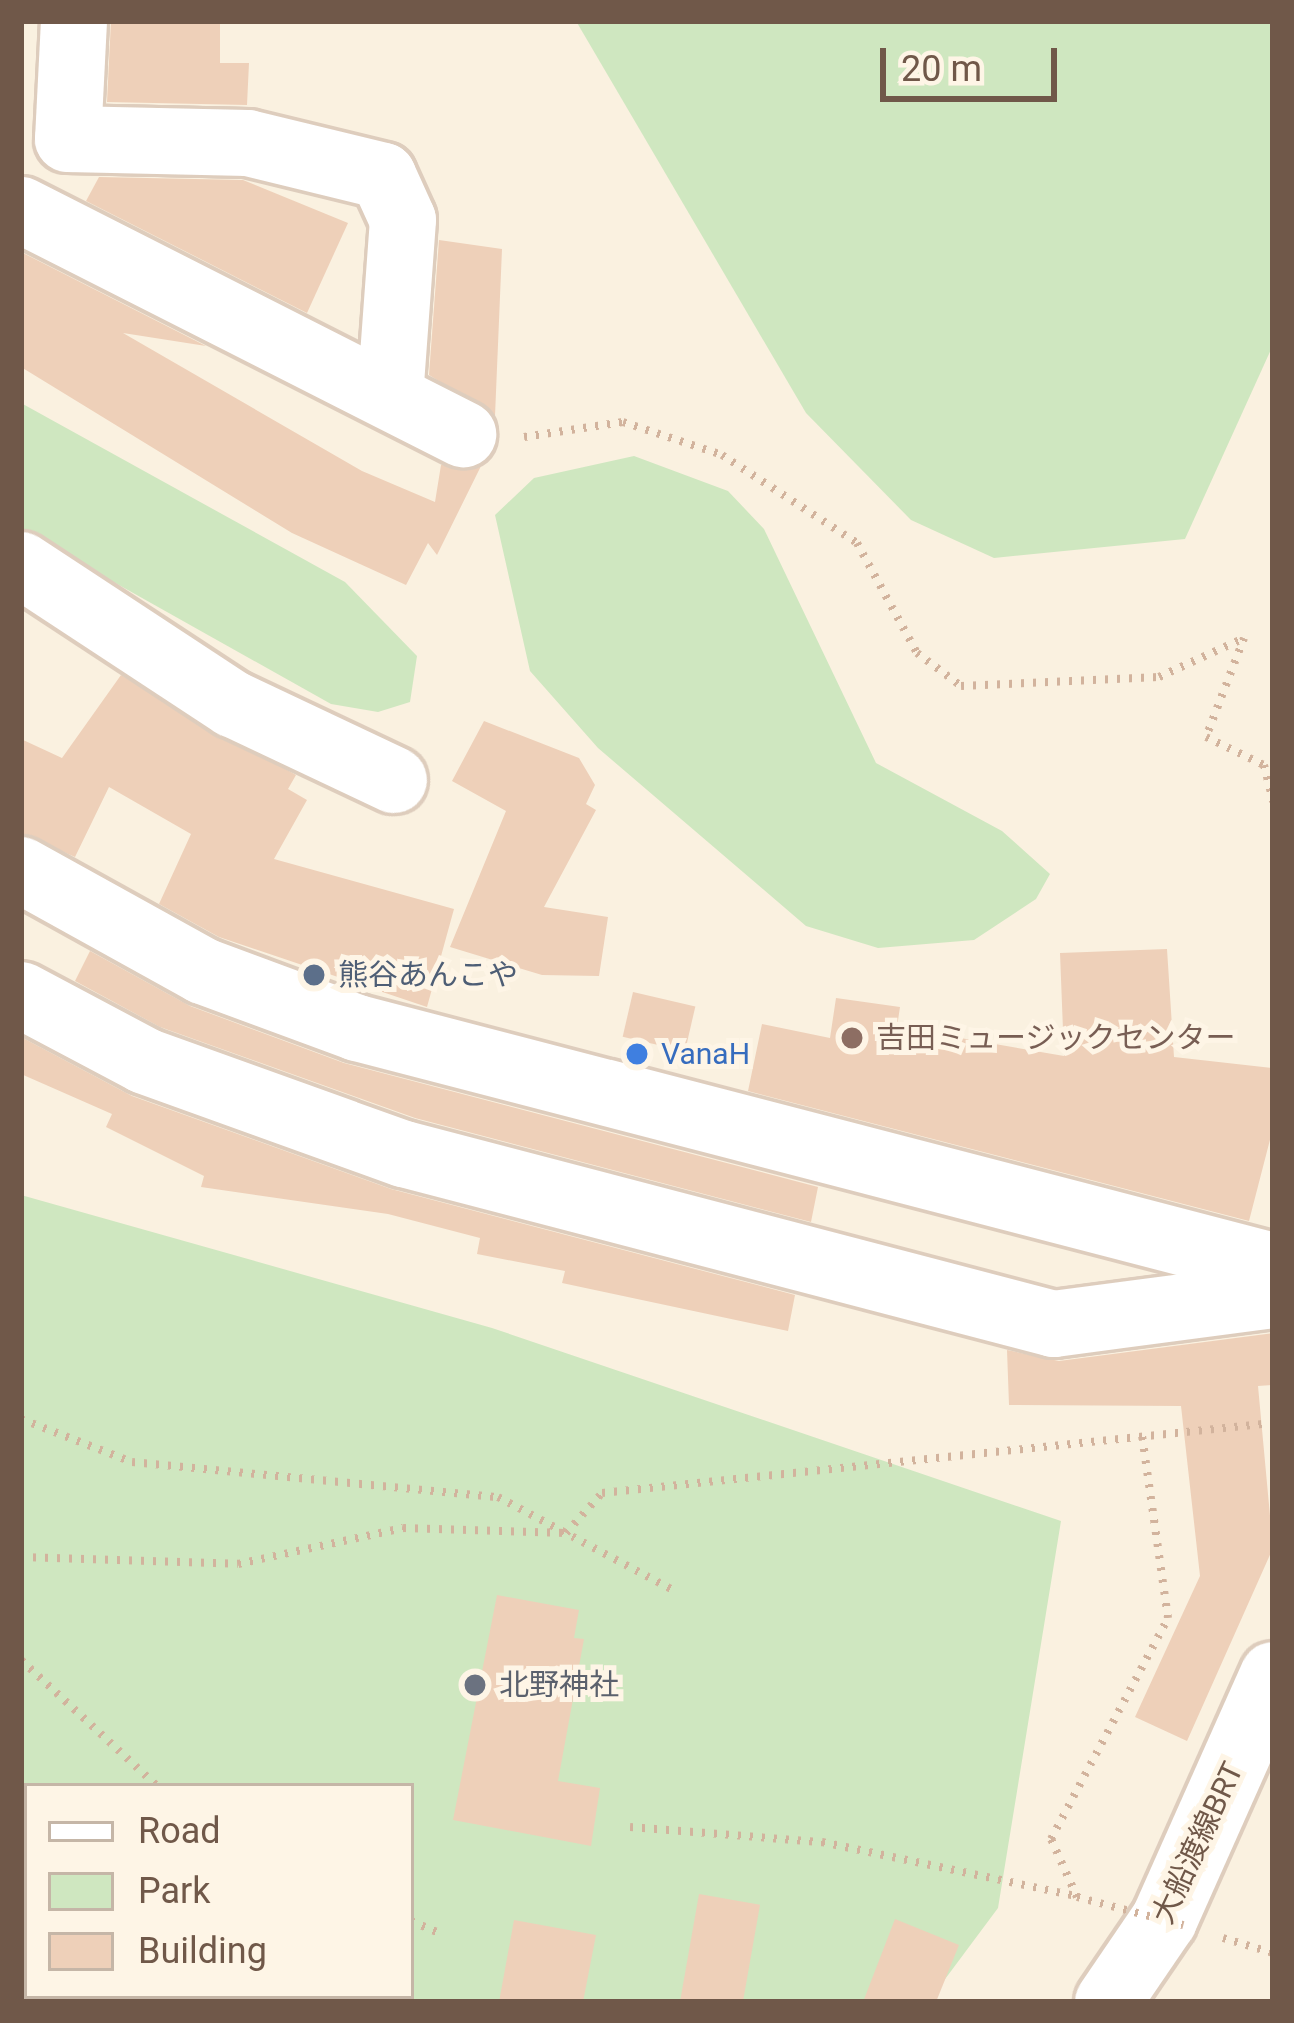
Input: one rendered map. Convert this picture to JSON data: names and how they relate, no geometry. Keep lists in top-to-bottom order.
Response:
{
  "streets": {
    "street": ["大船渡線BRT"]
  },
  "places": [
    "熊谷あんこや",
    "吉田ミュージックセンター",
    "VanaH",
    "北野神社"
  ],
  "legend": ["Road", "Park", "Building"],
  "scale_bar": "20 m"
}
